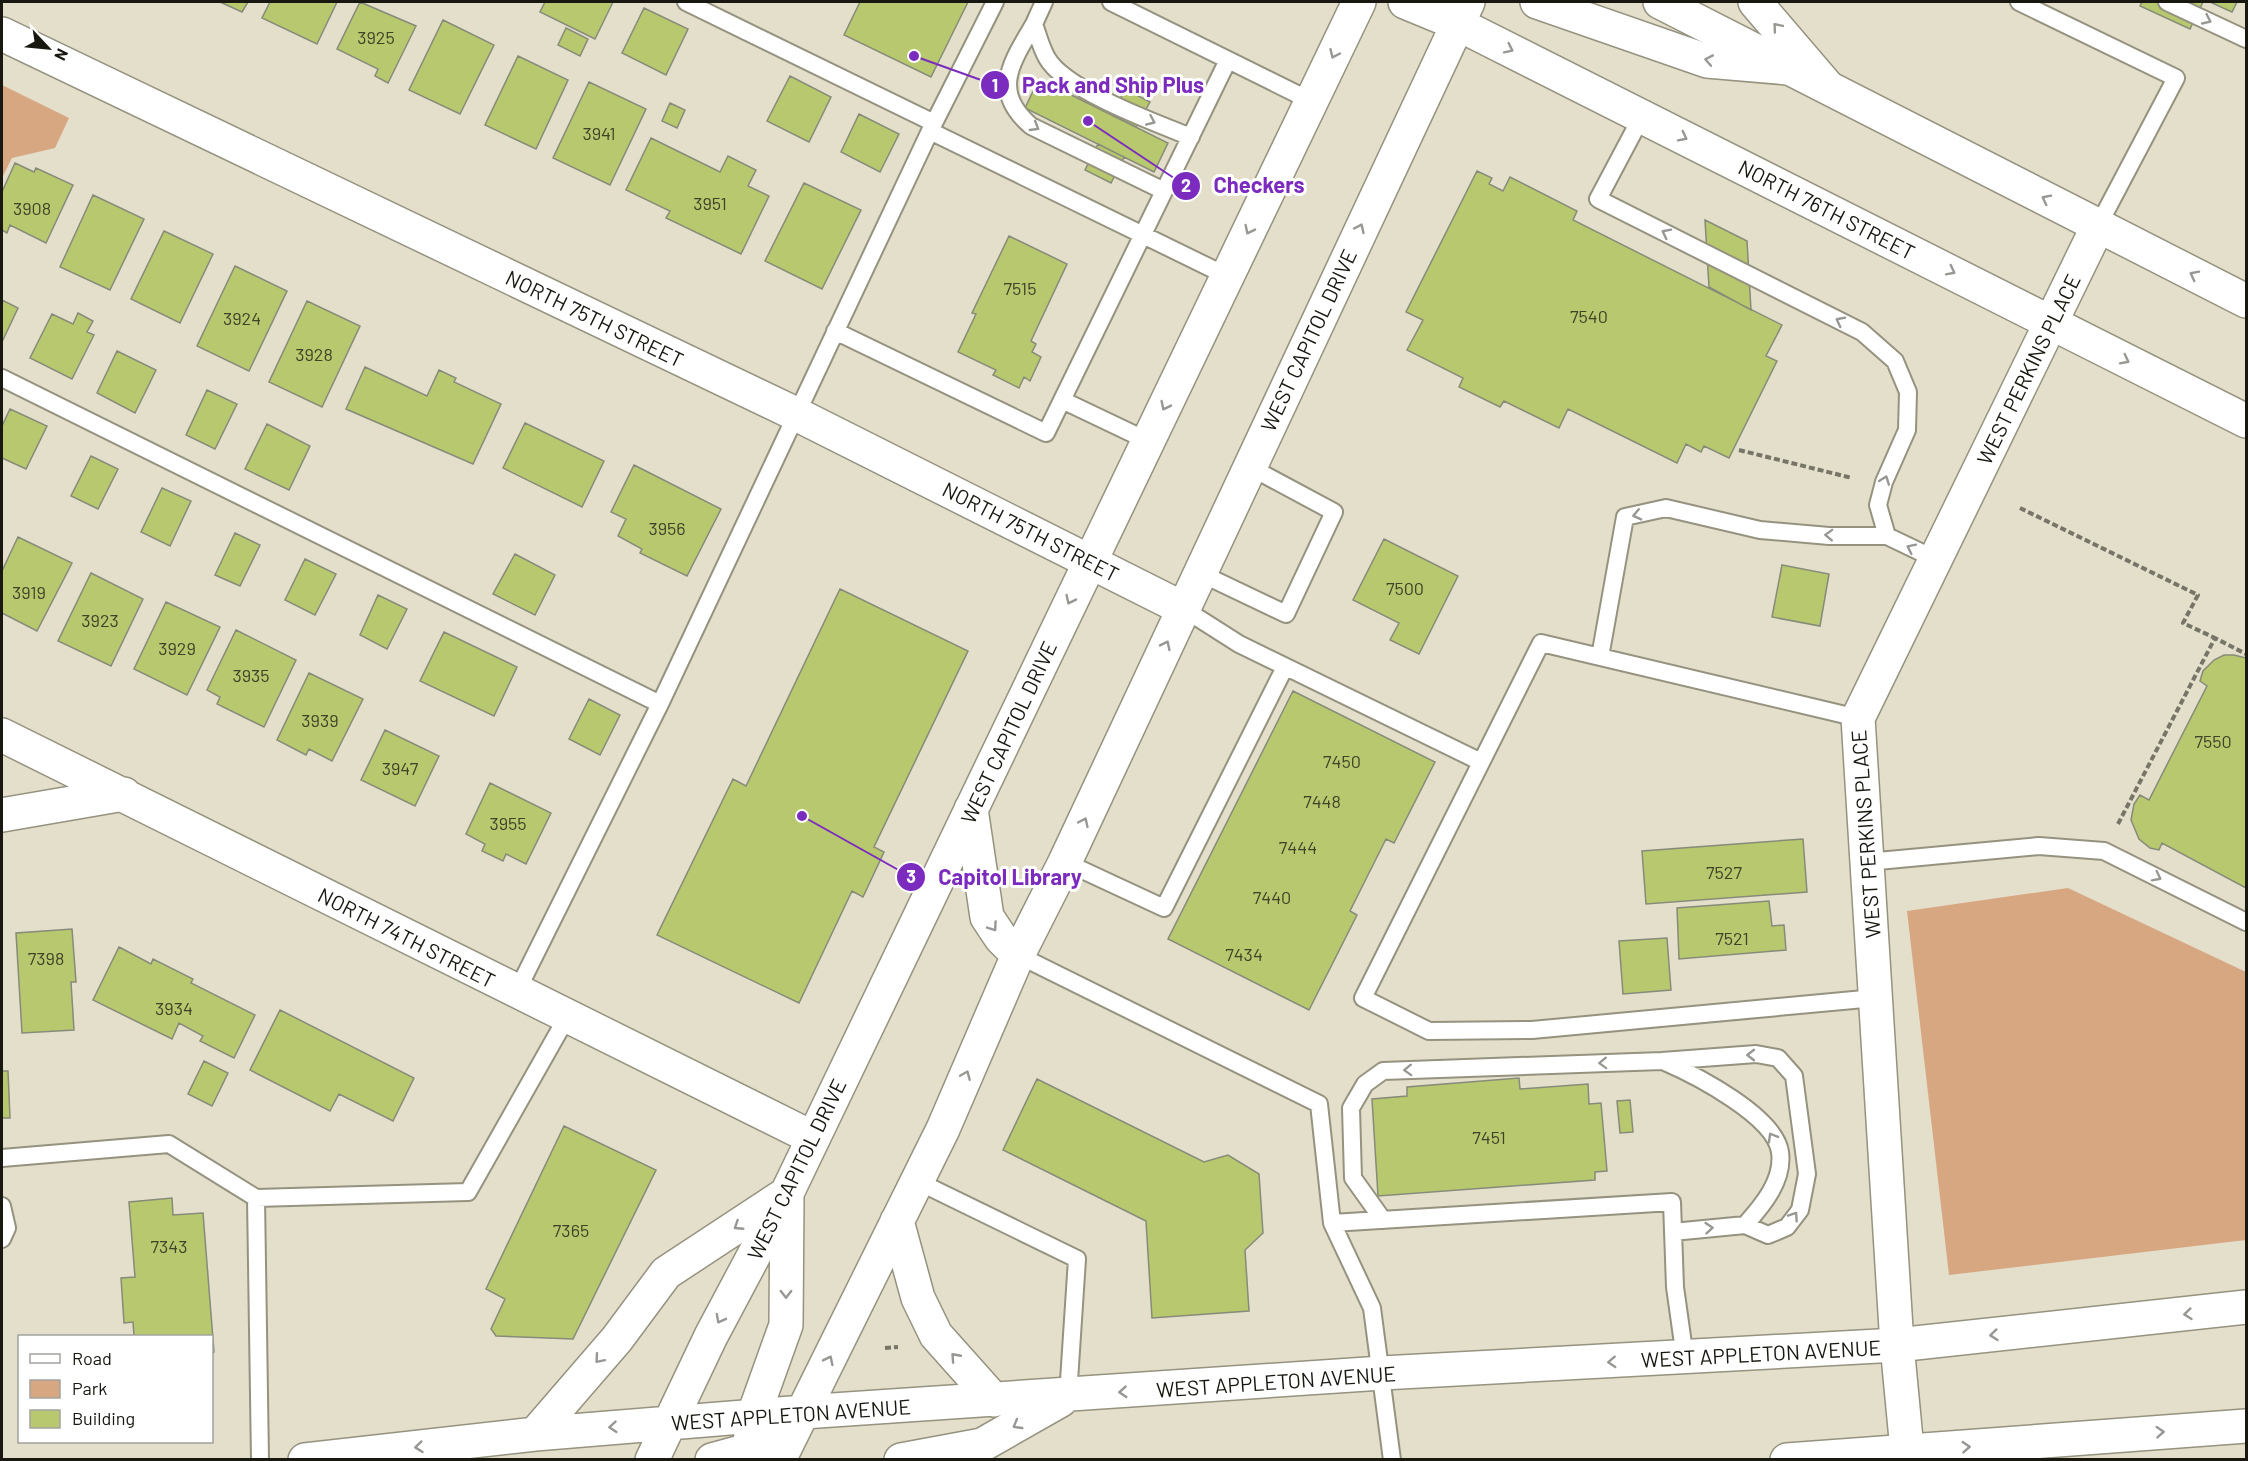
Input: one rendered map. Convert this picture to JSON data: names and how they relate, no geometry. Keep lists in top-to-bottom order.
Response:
{
  "streets": {
    "main road": [
      "NORTH 76TH STREET",
      "NORTH 75TH STREET",
      "WEST CAPITOL DRIVE",
      "WEST PERKINS PLACE",
      "NORTH 74TH STREET",
      "WEST APPLETON AVENUE"
    ]
  },
  "crossings": [
    ["NORTH 76TH STREET", "WEST CAPITOL DRIVE"],
    ["NORTH 76TH STREET", "WEST PERKINS PLACE"],
    ["NORTH 75TH STREET", "WEST CAPITOL DRIVE"],
    ["WEST CAPITOL DRIVE", "NORTH 74TH STREET"],
    ["WEST CAPITOL DRIVE", "WEST APPLETON AVENUE"],
    ["WEST PERKINS PLACE", "WEST APPLETON AVENUE"]
  ],
  "one_way": ["WEST APPLETON AVENUE"],
  "places": ["Pack and Ship Plus", "Checkers", "Capitol Library"],
  "house_numbers": [
    "3925",
    "3941",
    "3951",
    "3908",
    "7515",
    "7540",
    "3924",
    "3928",
    "3956",
    "7500",
    "3919",
    "3923",
    "3929",
    "3935",
    "3939",
    "7550",
    "7450",
    "3947",
    "7448",
    "3955",
    "7444",
    "7527",
    "7440",
    "7521",
    "7434",
    "7398",
    "3934",
    "7451",
    "7365",
    "7343"
  ],
  "legend": ["Road", "Park", "Building"],
  "north": "bottom right"
}
